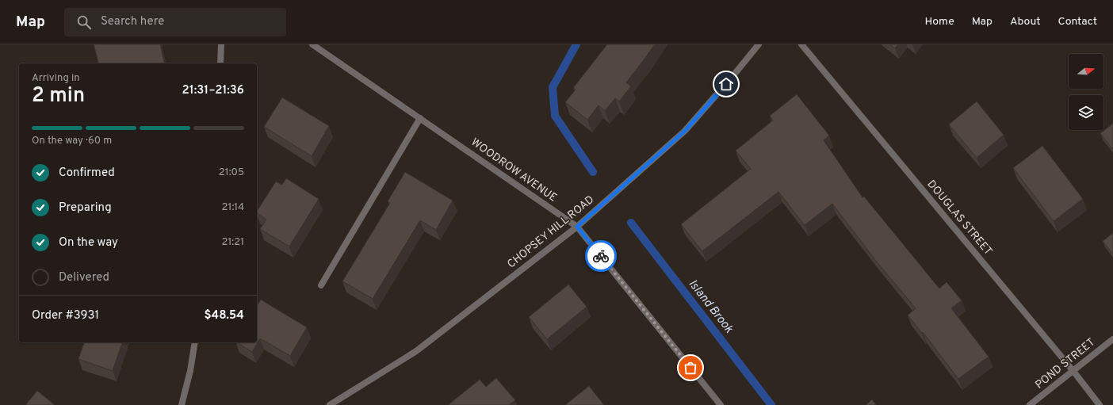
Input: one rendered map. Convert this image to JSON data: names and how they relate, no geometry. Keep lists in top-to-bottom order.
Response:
{
  "streets": {
    "street": [
      "WOODROW AVENUE",
      "DOUGLAS STREET",
      "CHOPSEY HILL ROAD",
      "POND STREET"
    ]
  },
  "crossings": [
    ["WOODROW AVENUE", "CHOPSEY HILL ROAD"],
    ["DOUGLAS STREET", "POND STREET"]
  ],
  "water": ["Island Brook"],
  "north": "right",
  "page": {
    "header": "Map",
    "search": "Search here",
    "nav": [
      "Home",
      "Map",
      "About",
      "Contact"
    ],
    "heading": ["2 min", "Arriving in", "21:31–21:36"],
    "panel": ["Order #3931", "$48.54"],
    "bar": "On the way · 60 m",
    "list": [
      ["Confirmed", "21:05"],
      ["Preparing", "21:14"],
      ["On the way", "21:21"],
      "Delivered"
    ]
  }
}
